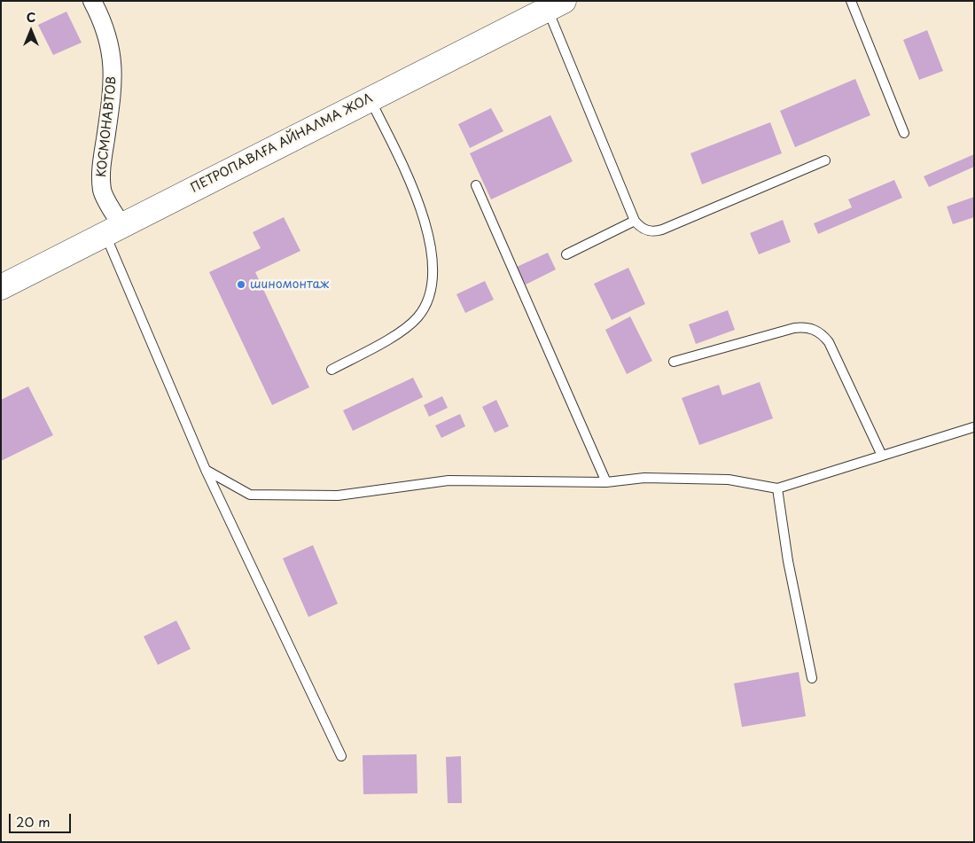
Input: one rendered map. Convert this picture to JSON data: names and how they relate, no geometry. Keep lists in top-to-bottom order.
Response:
{
  "streets": {
    "highway": ["ПЕТРОПАВЛҒА АЙНАЛМА ЖОЛ"],
    "street": ["КОСМОНАВТОВ"]
  },
  "crossings": [
    ["КОСМОНАВТОВ", "ПЕТРОПАВЛҒА АЙНАЛМА ЖОЛ"]
  ],
  "places": ["шиномонтаж"],
  "scale_bar": "20 m",
  "north": "top"
}
